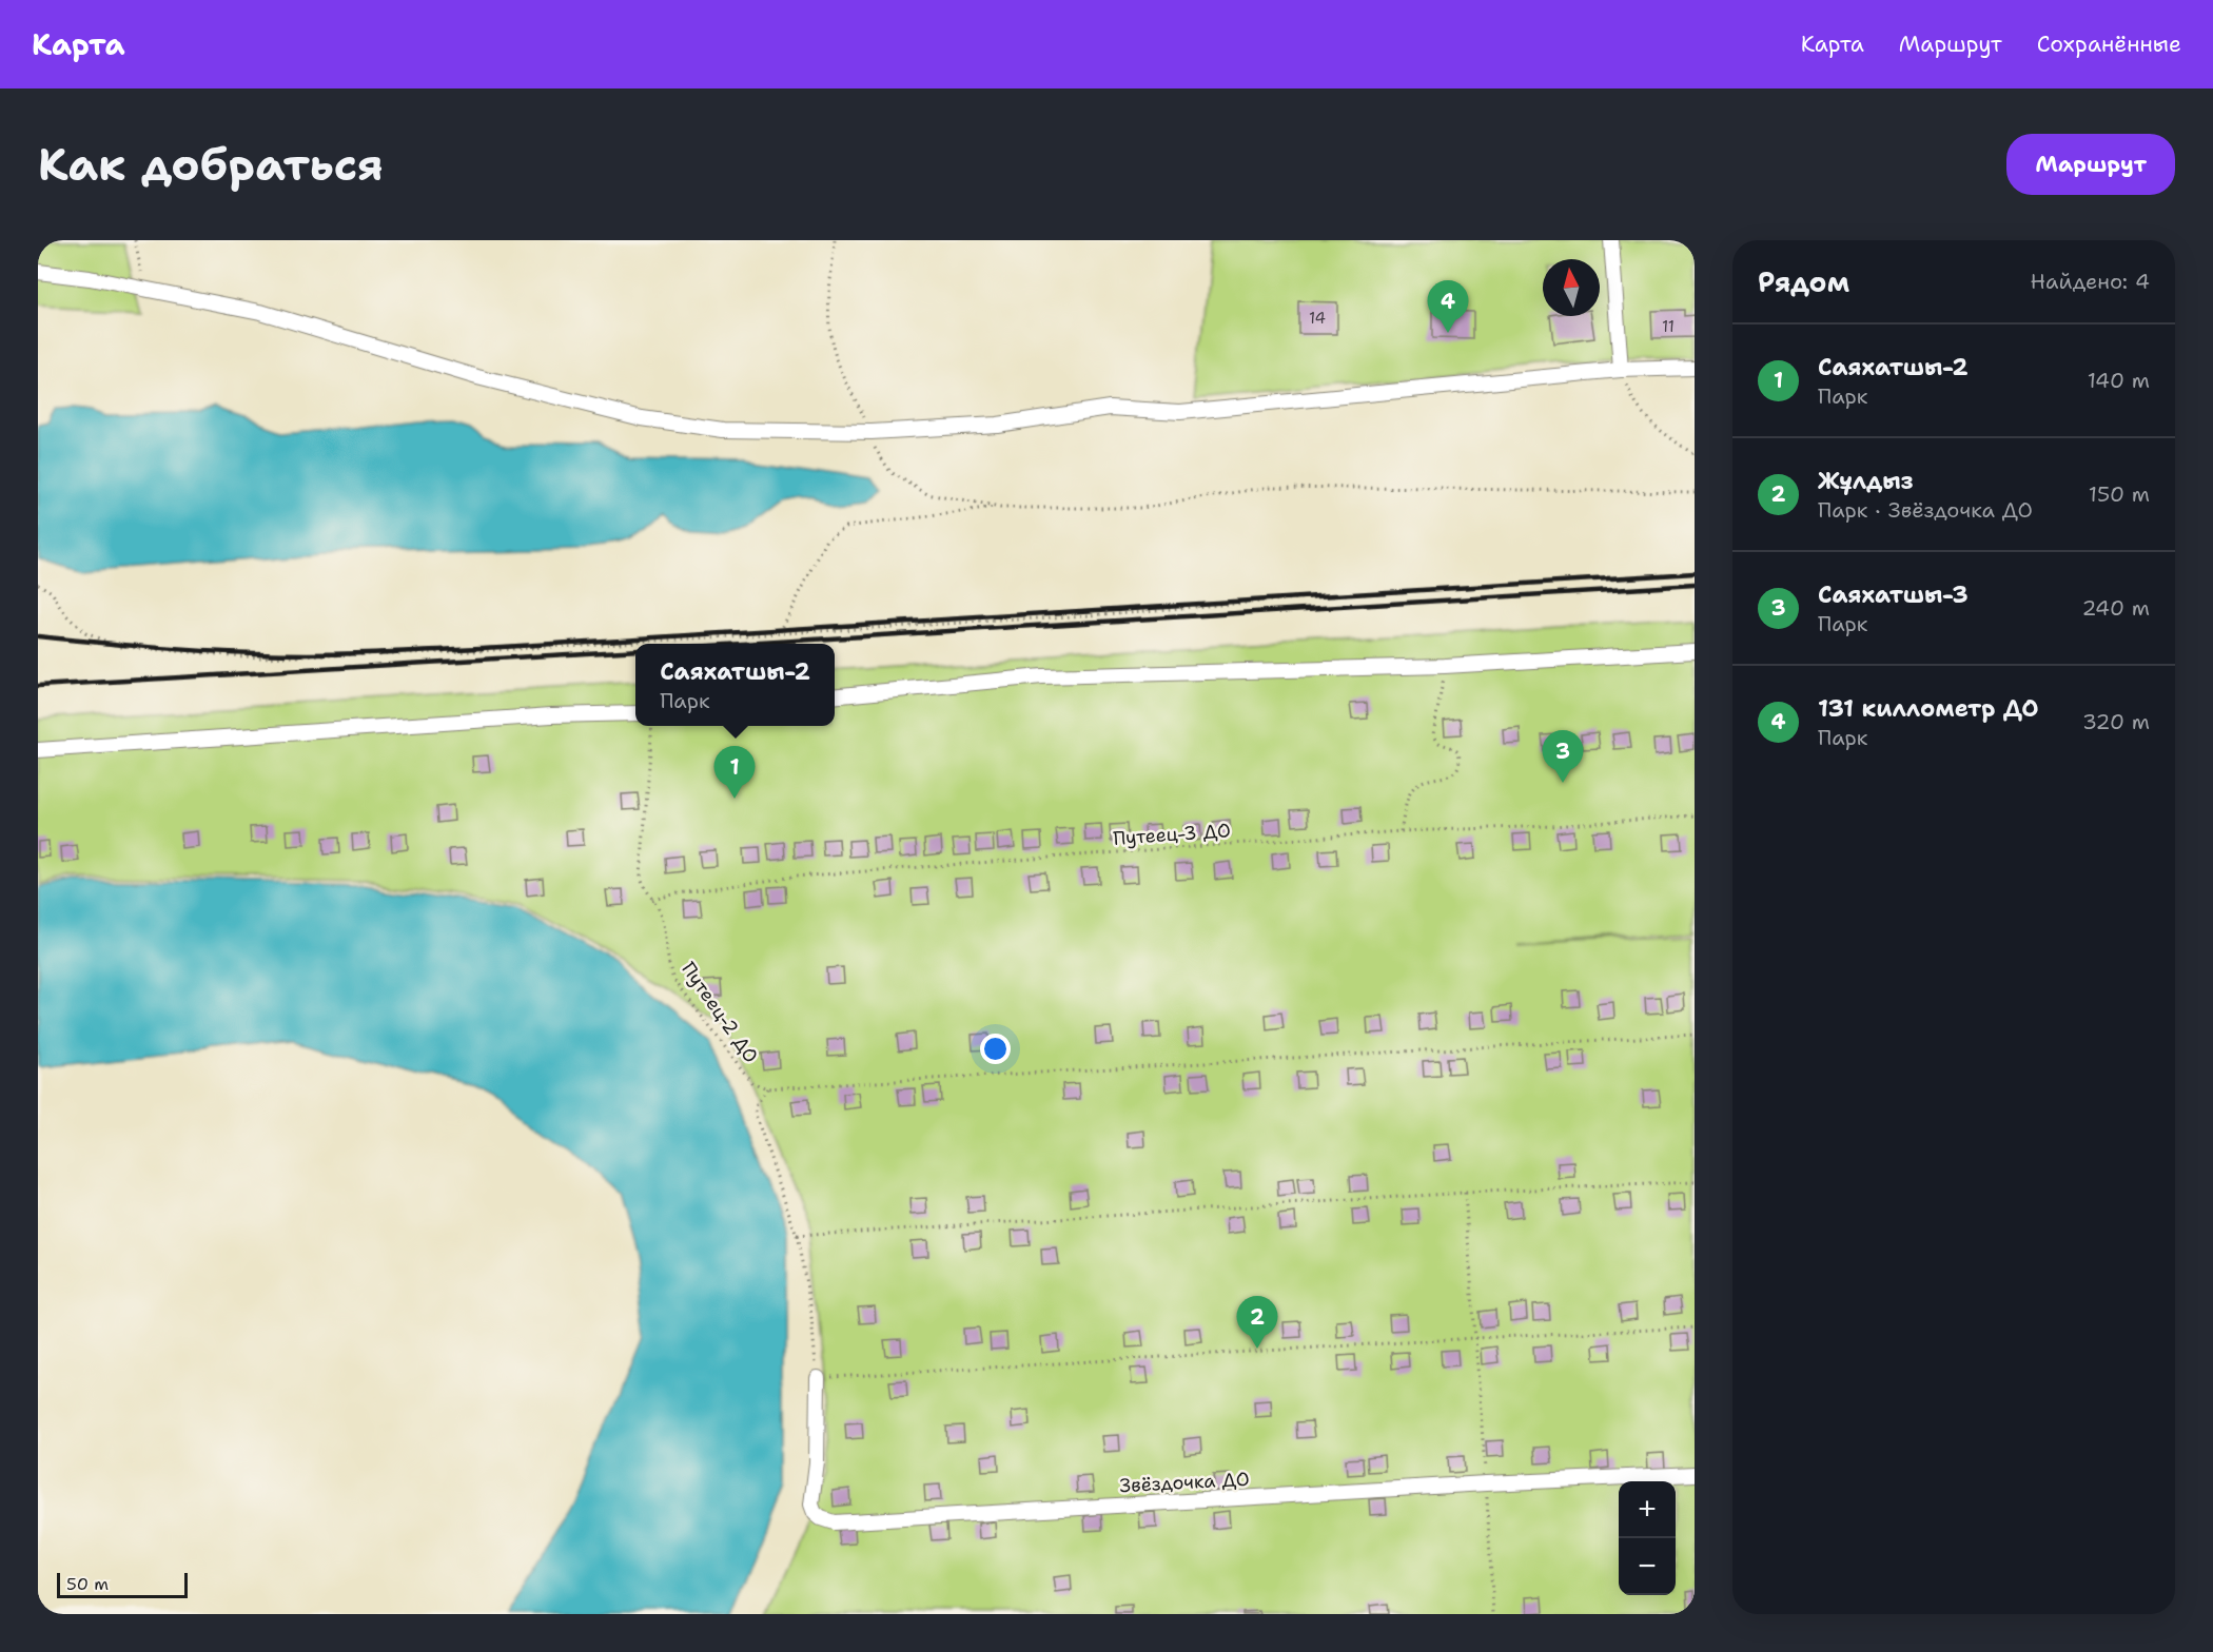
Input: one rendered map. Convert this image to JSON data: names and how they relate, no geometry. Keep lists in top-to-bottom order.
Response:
{
  "streets": {
    "street": ["Звёздочка ДО"],
    "path": ["Путеец-3 ДО", "Путеец-2 ДО"]
  },
  "crossings": [
    ["Путеец-3 ДО", "Путеец-2 ДО"]
  ],
  "house_numbers": ["14", "11"],
  "scale_bar": "50 m",
  "north": "top",
  "page": {
    "header": "Карта",
    "nav": ["Карта", "Маршрут", "Сохранённые"],
    "buttons": "Маршрут",
    "title": "Как добраться",
    "heading": ["Рядом", "Найдено: 4"],
    "pins": [
      "4",
      "3",
      "1",
      "2"
    ],
    "list": [
      {
        "mark": "1",
        "name": "Саяхатшы-2",
        "note": "Парк",
        "value": "140 m"
      },
      {
        "mark": "2",
        "name": "Жұлдыз",
        "note": "Парк · Звёздочка ДО",
        "value": "150 m"
      },
      {
        "mark": "3",
        "name": "Саяхатшы-3",
        "note": "Парк",
        "value": "240 m"
      },
      {
        "mark": "4",
        "name": "131 киллометр ДО",
        "note": "Парк",
        "value": "320 m"
      }
    ],
    "popup": ["Саяхатшы-2", "Парк"],
    "map_buttons": ["+", "−"],
    "scale": "50 m"
  }
}
